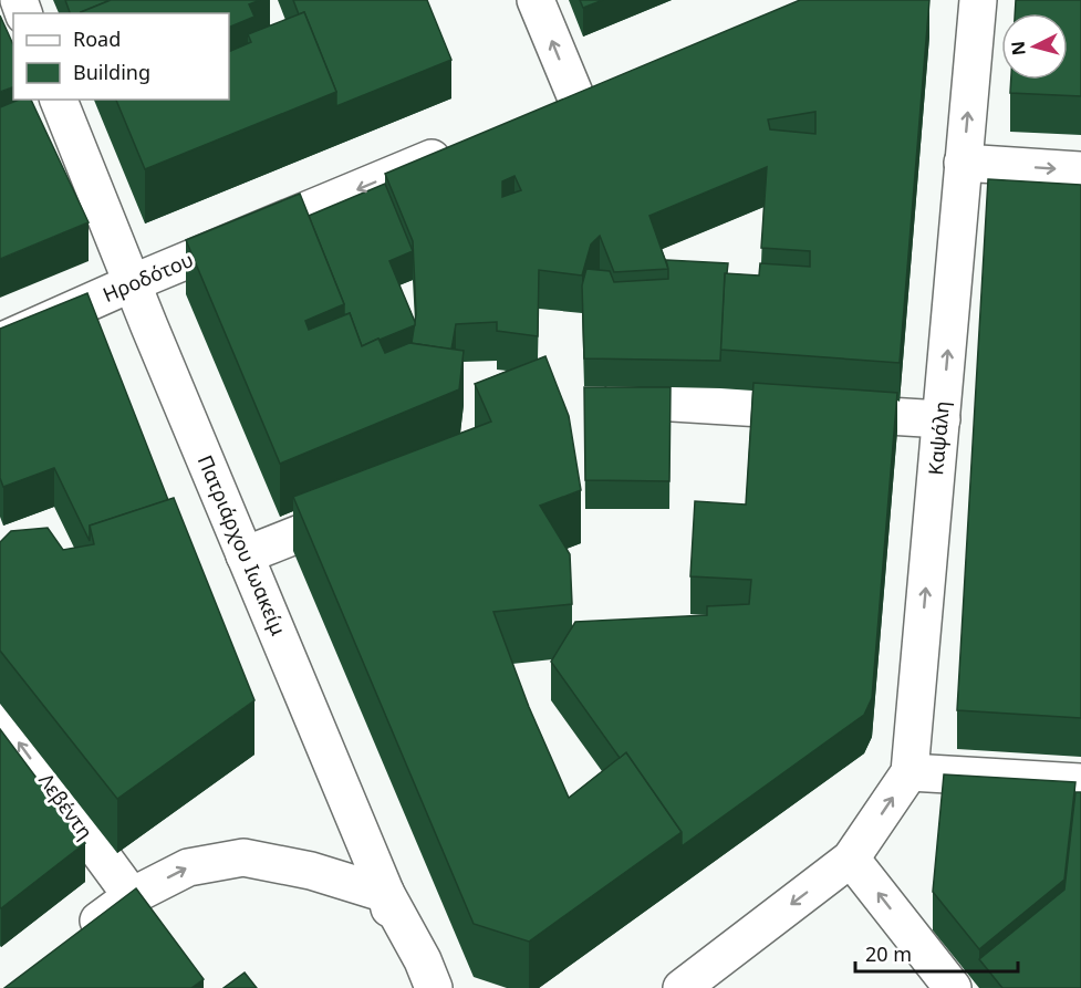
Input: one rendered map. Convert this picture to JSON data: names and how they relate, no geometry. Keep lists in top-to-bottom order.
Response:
{
  "streets": {
    "street": [
      "Ηροδότου",
      "Καψάλη",
      "Πατριάρχου Ιωακείμ",
      "Λεβέντη"
    ]
  },
  "crossings": [
    ["Ηροδότου", "Πατριάρχου Ιωακείμ"]
  ],
  "one_way": ["Λεβέντη"],
  "legend": ["Road", "Building"],
  "scale_bar": "20 m",
  "north": "left"
}
